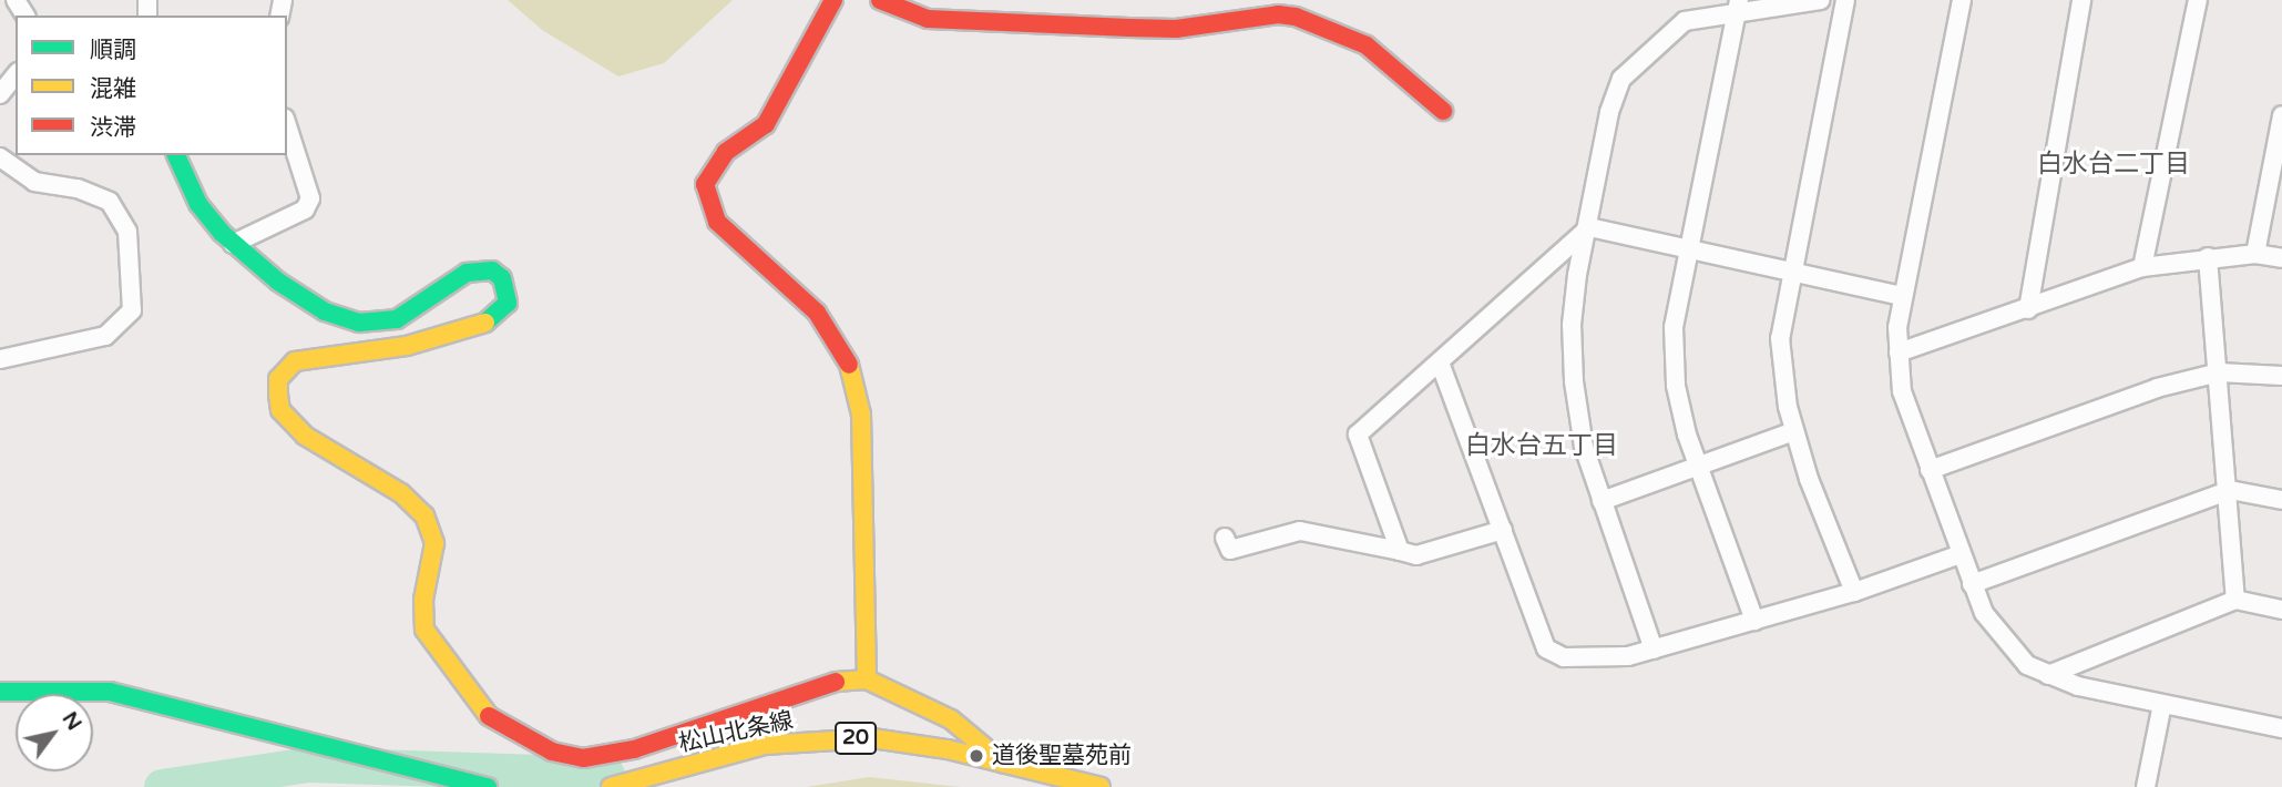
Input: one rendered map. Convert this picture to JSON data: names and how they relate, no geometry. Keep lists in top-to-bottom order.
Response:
{
  "streets": {
    "street": ["松山北条線", "20"]
  },
  "districts": ["白水台二丁目", "白水台五丁目"],
  "places": ["道後聖墓苑前"],
  "legend": ["順調", "混雑", "渋滞"],
  "north": "top right"
}
